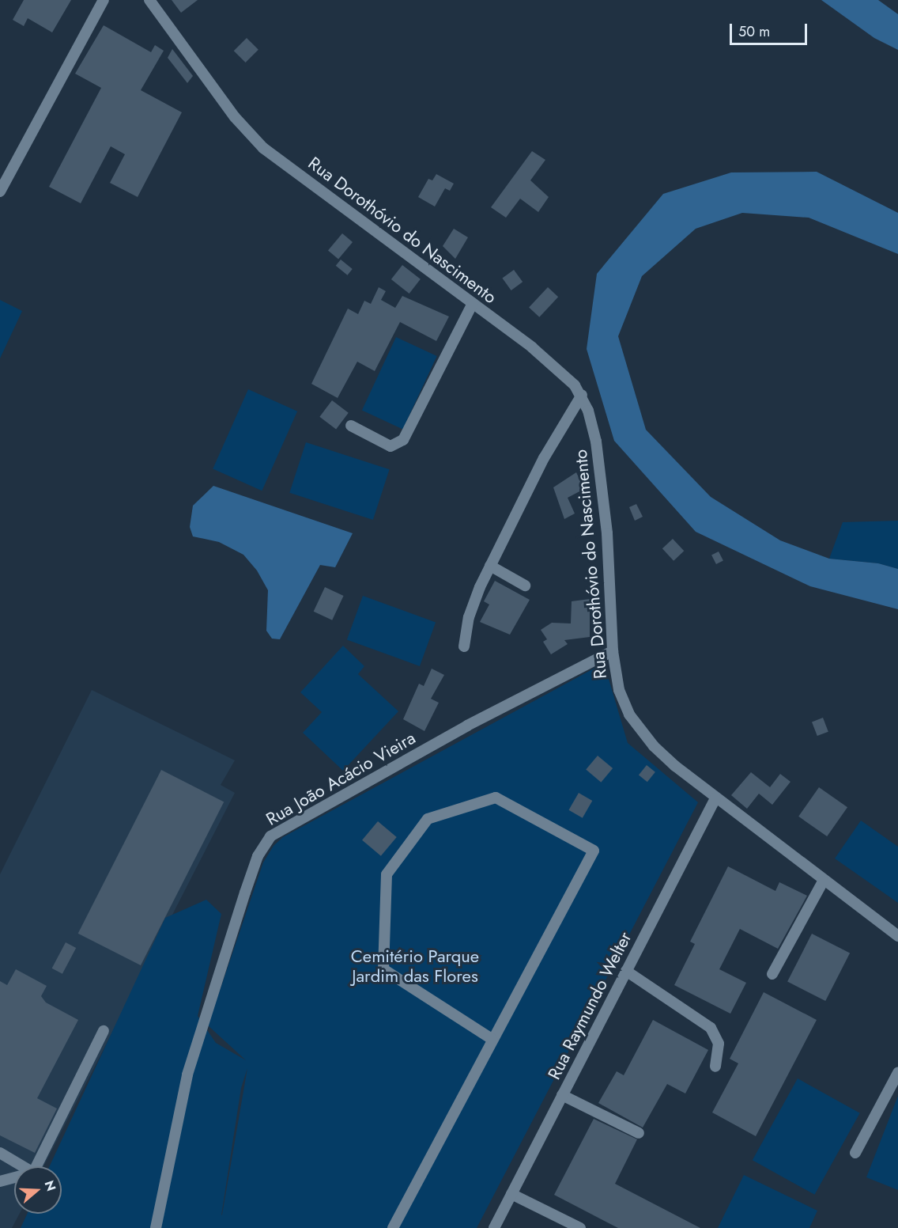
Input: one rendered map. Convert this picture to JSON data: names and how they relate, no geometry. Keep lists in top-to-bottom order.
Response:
{
  "streets": {
    "street": ["Rua Dorothóvio do Nascimento", "Rua João Acácio Vieira", "Rua Raymundo Welter"]
  },
  "crossings": [
    ["Rua Dorothóvio do Nascimento", "Rua João Acácio Vieira"],
    ["Rua Dorothóvio do Nascimento", "Rua Raymundo Welter"]
  ],
  "parks": ["Cemitério Parque Jardim das Flores"],
  "scale_bar": "50 m",
  "north": "right"
}
